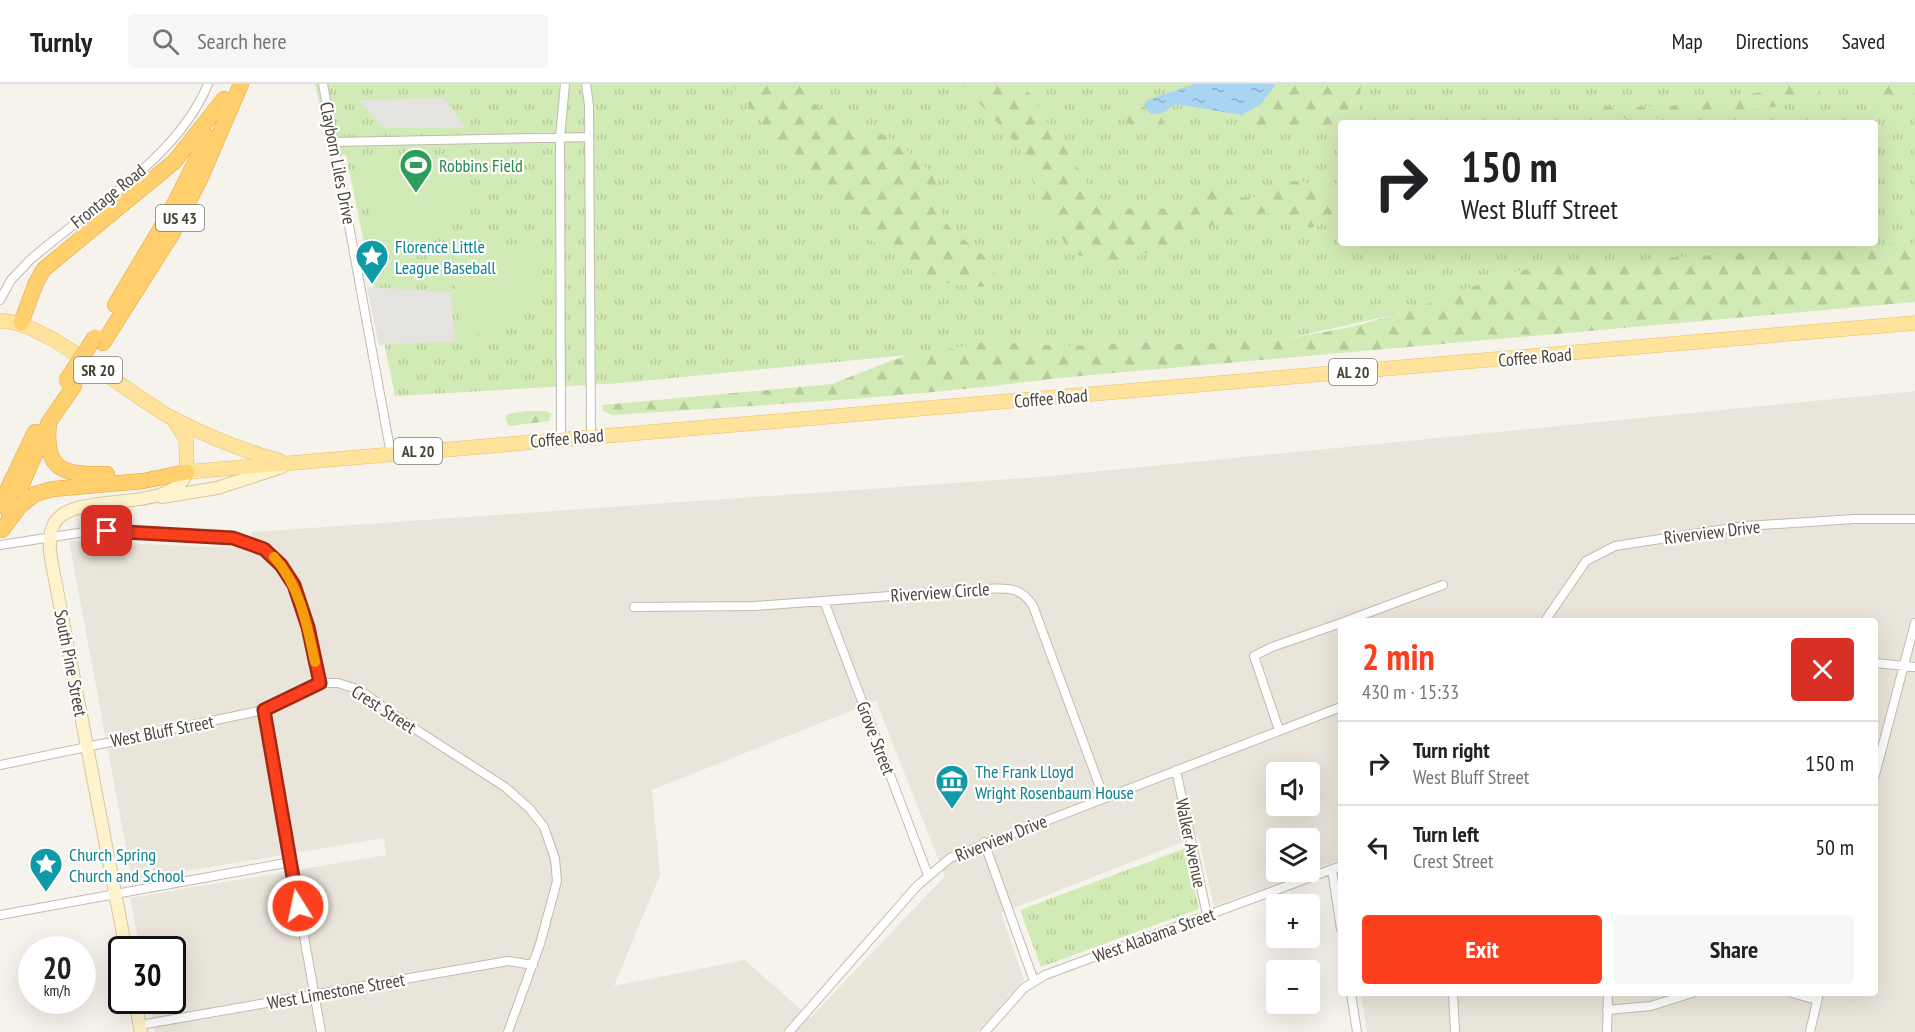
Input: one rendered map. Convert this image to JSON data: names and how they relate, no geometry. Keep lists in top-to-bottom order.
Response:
{
  "streets": {
    "highway": ["US 43"],
    "main road": [
      "Coffee Road",
      "SR 20",
      "AL 20",
      "South Pine Street"
    ],
    "street": [
      "Clayborn Liles Drive",
      "Frontage Road",
      "Riverview Drive",
      "Riverview Circle",
      "Crest Street",
      "West Bluff Street",
      "Grove Street",
      "Walker Avenue",
      "West Alabama Street",
      "West Limestone Street"
    ]
  },
  "crossings": [
    ["Clayborn Liles Drive", "Coffee Road"],
    ["Riverview Drive", "Riverview Circle"],
    ["Riverview Drive", "Grove Street"],
    ["Riverview Drive", "Walker Avenue"],
    ["Riverview Circle", "Grove Street"],
    ["South Pine Street", "West Bluff Street"],
    ["Crest Street", "West Bluff Street"],
    ["Crest Street", "West Limestone Street"],
    ["Walker Avenue", "West Alabama Street"]
  ],
  "places": {
    "sports": ["Robbins Field"],
    "place": ["Florence Little League Baseball", "Church Spring Church and School"],
    "museum": ["The Frank Lloyd Wright Rosenbaum House"]
  },
  "page": {
    "header": "Turnly",
    "search": "Search here",
    "nav": ["Map", "Directions", "Saved"],
    "turn": ["150 m", "West Bluff Street"],
    "heading": ["2 min", "430 m · 15:33"],
    "list": [
      {
        "name": "Turn right",
        "note": "West Bluff Street",
        "value": "150 m"
      },
      {
        "name": "Turn left",
        "note": "Crest Street",
        "value": "50 m"
      }
    ],
    "map_buttons": ["+", "−"],
    "buttons": ["Exit", "Share"],
    "speed": "20 km/h",
    "limit": "30"
  }
}
